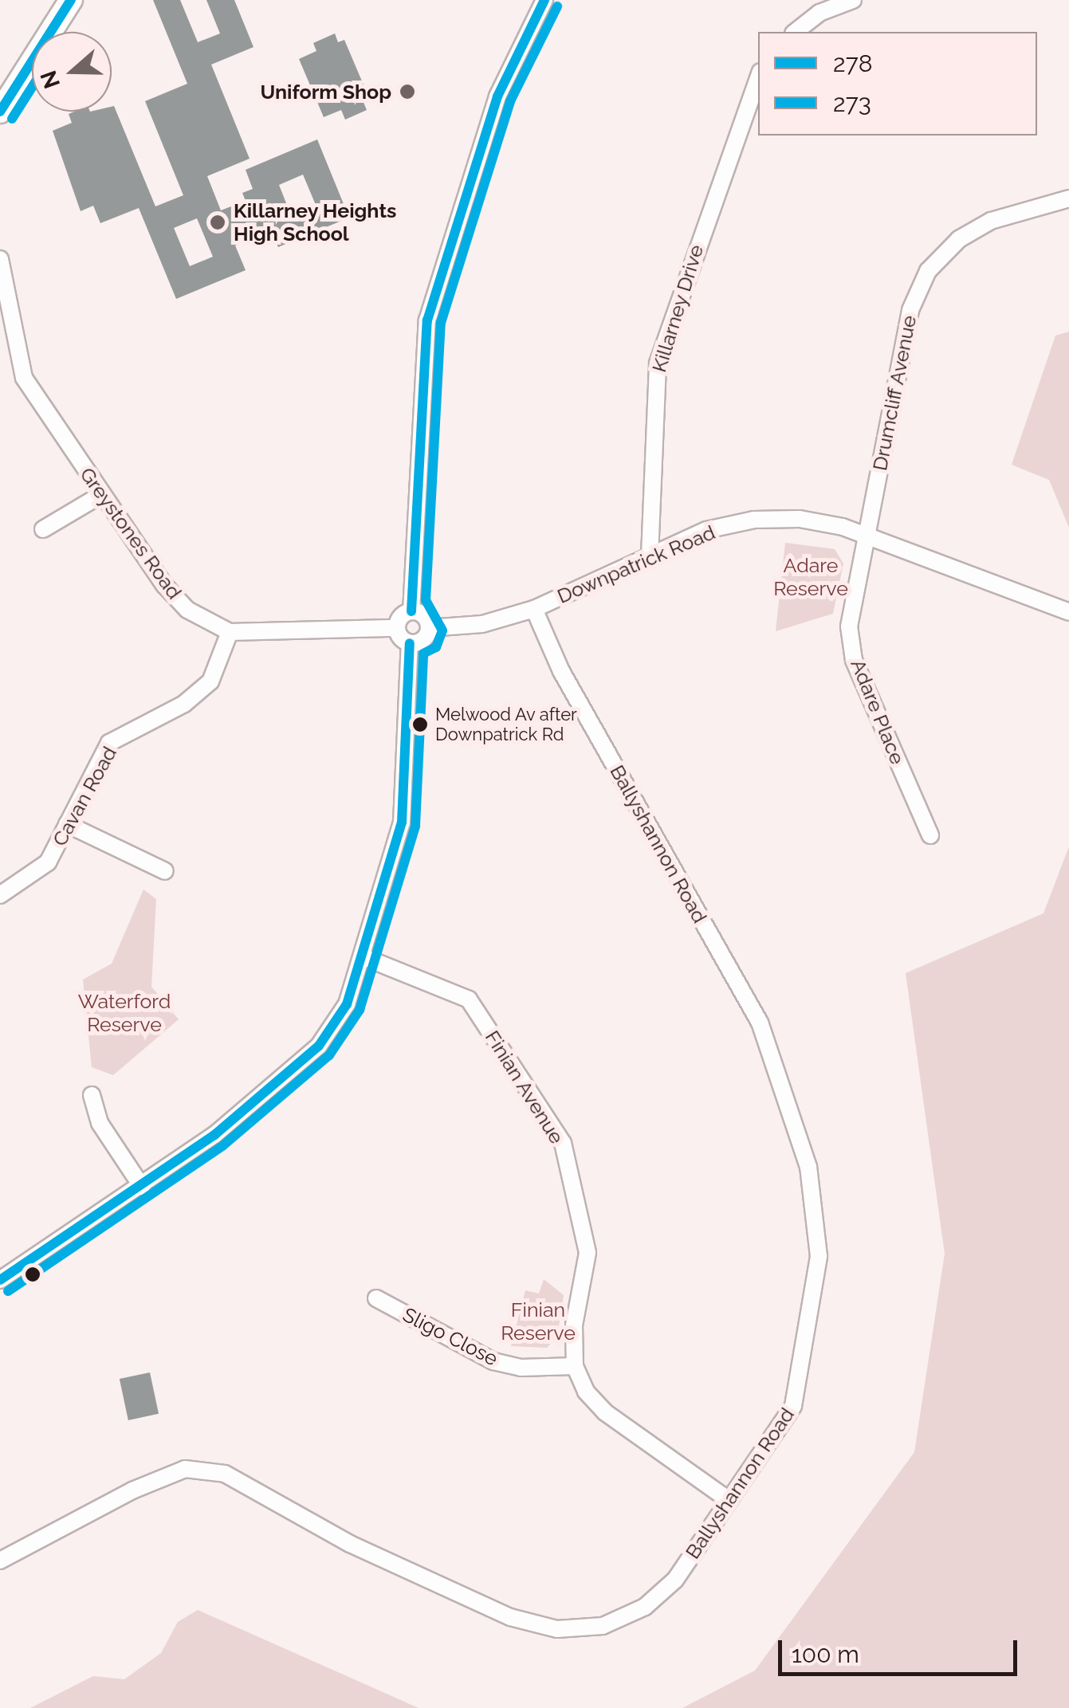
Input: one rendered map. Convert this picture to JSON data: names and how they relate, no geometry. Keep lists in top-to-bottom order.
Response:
{
  "streets": {
    "street": [
      "Killarney Drive",
      "Drumcliff Avenue",
      "Greystones Road",
      "Downpatrick Road",
      "Adare Place",
      "Cavan Road",
      "Ballyshannon Road",
      "Finian Avenue",
      "Sligo Close"
    ]
  },
  "crossings": [
    ["Killarney Drive", "Downpatrick Road"],
    ["Drumcliff Avenue", "Downpatrick Road"],
    ["Drumcliff Avenue", "Adare Place"],
    ["Greystones Road", "Downpatrick Road"],
    ["Greystones Road", "Cavan Road"],
    ["Downpatrick Road", "Adare Place"],
    ["Downpatrick Road", "Ballyshannon Road"],
    ["Ballyshannon Road", "Finian Avenue"],
    ["Finian Avenue", "Sligo Close"]
  ],
  "parks": ["Adare Reserve", "Waterford Reserve", "Finian Reserve"],
  "places": ["Uniform Shop", "Killarney Heights High School", "Melwood Av after Downpatrick Rd"],
  "lines": ["transit line 278", "transit line 273"],
  "legend": ["278", "273"],
  "scale_bar": "100 m",
  "north": "left"
}
